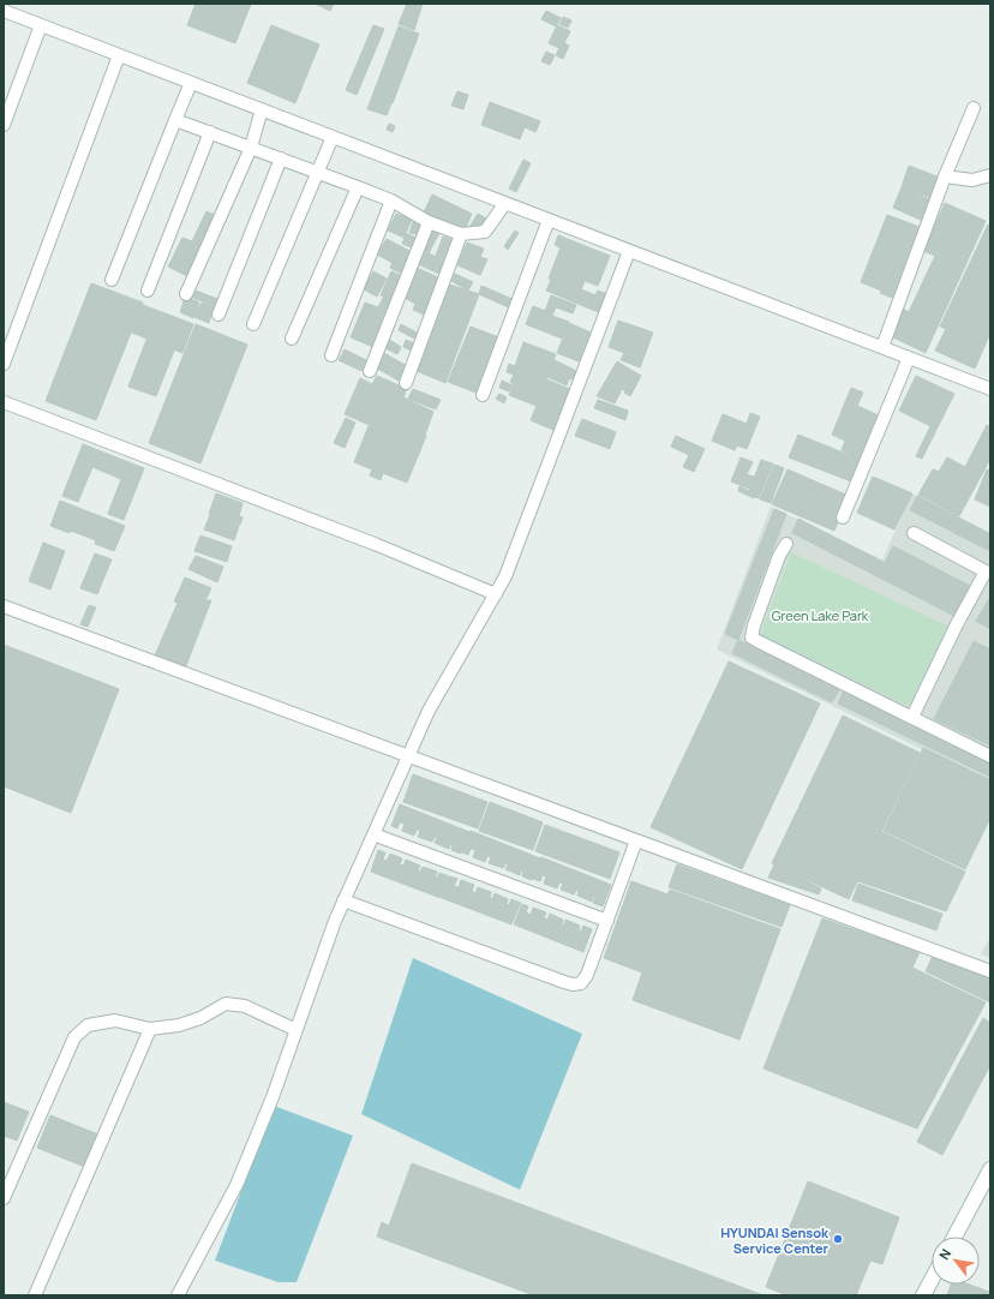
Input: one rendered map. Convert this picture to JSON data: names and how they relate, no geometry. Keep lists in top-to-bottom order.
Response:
{
  "parks": ["Green Lake Park"],
  "places": ["HYUNDAI Sensok Service Center"],
  "north": "top left"
}
